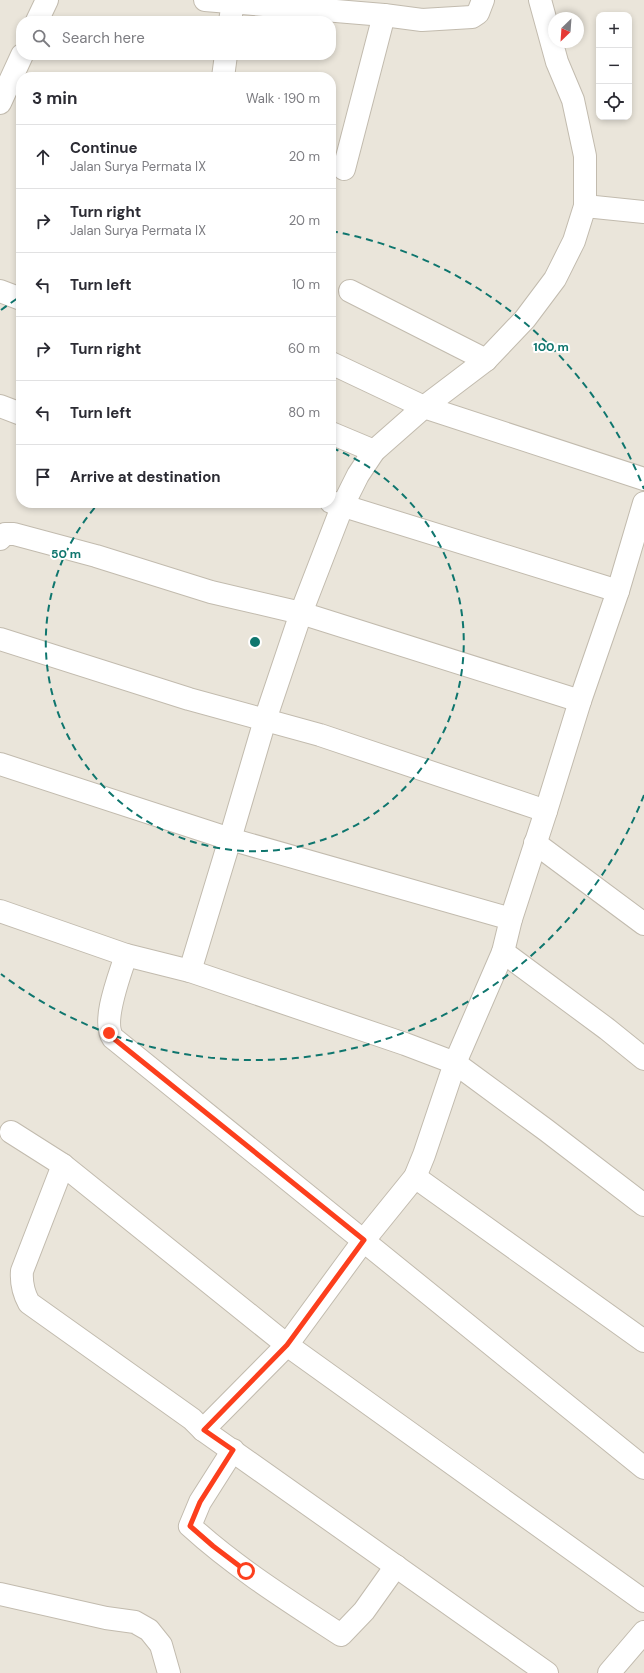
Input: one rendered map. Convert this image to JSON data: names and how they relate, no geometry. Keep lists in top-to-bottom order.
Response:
{
  "north": "bottom left",
  "page": {
    "map_buttons": ["+", "−"],
    "search": "Search here",
    "heading": ["3 min", "Walk · 190 m"],
    "list": [
      ["Continue", "Jalan Surya Permata IX", "20 m"],
      ["Turn right", "Jalan Surya Permata IX", "20 m"],
      ["Turn left", "10 m"],
      ["Turn right", "60 m"],
      ["Turn left", "80 m"],
      "Arrive at destination"
    ]
  },
  "rings": ["100 m", "50 m"]
}
